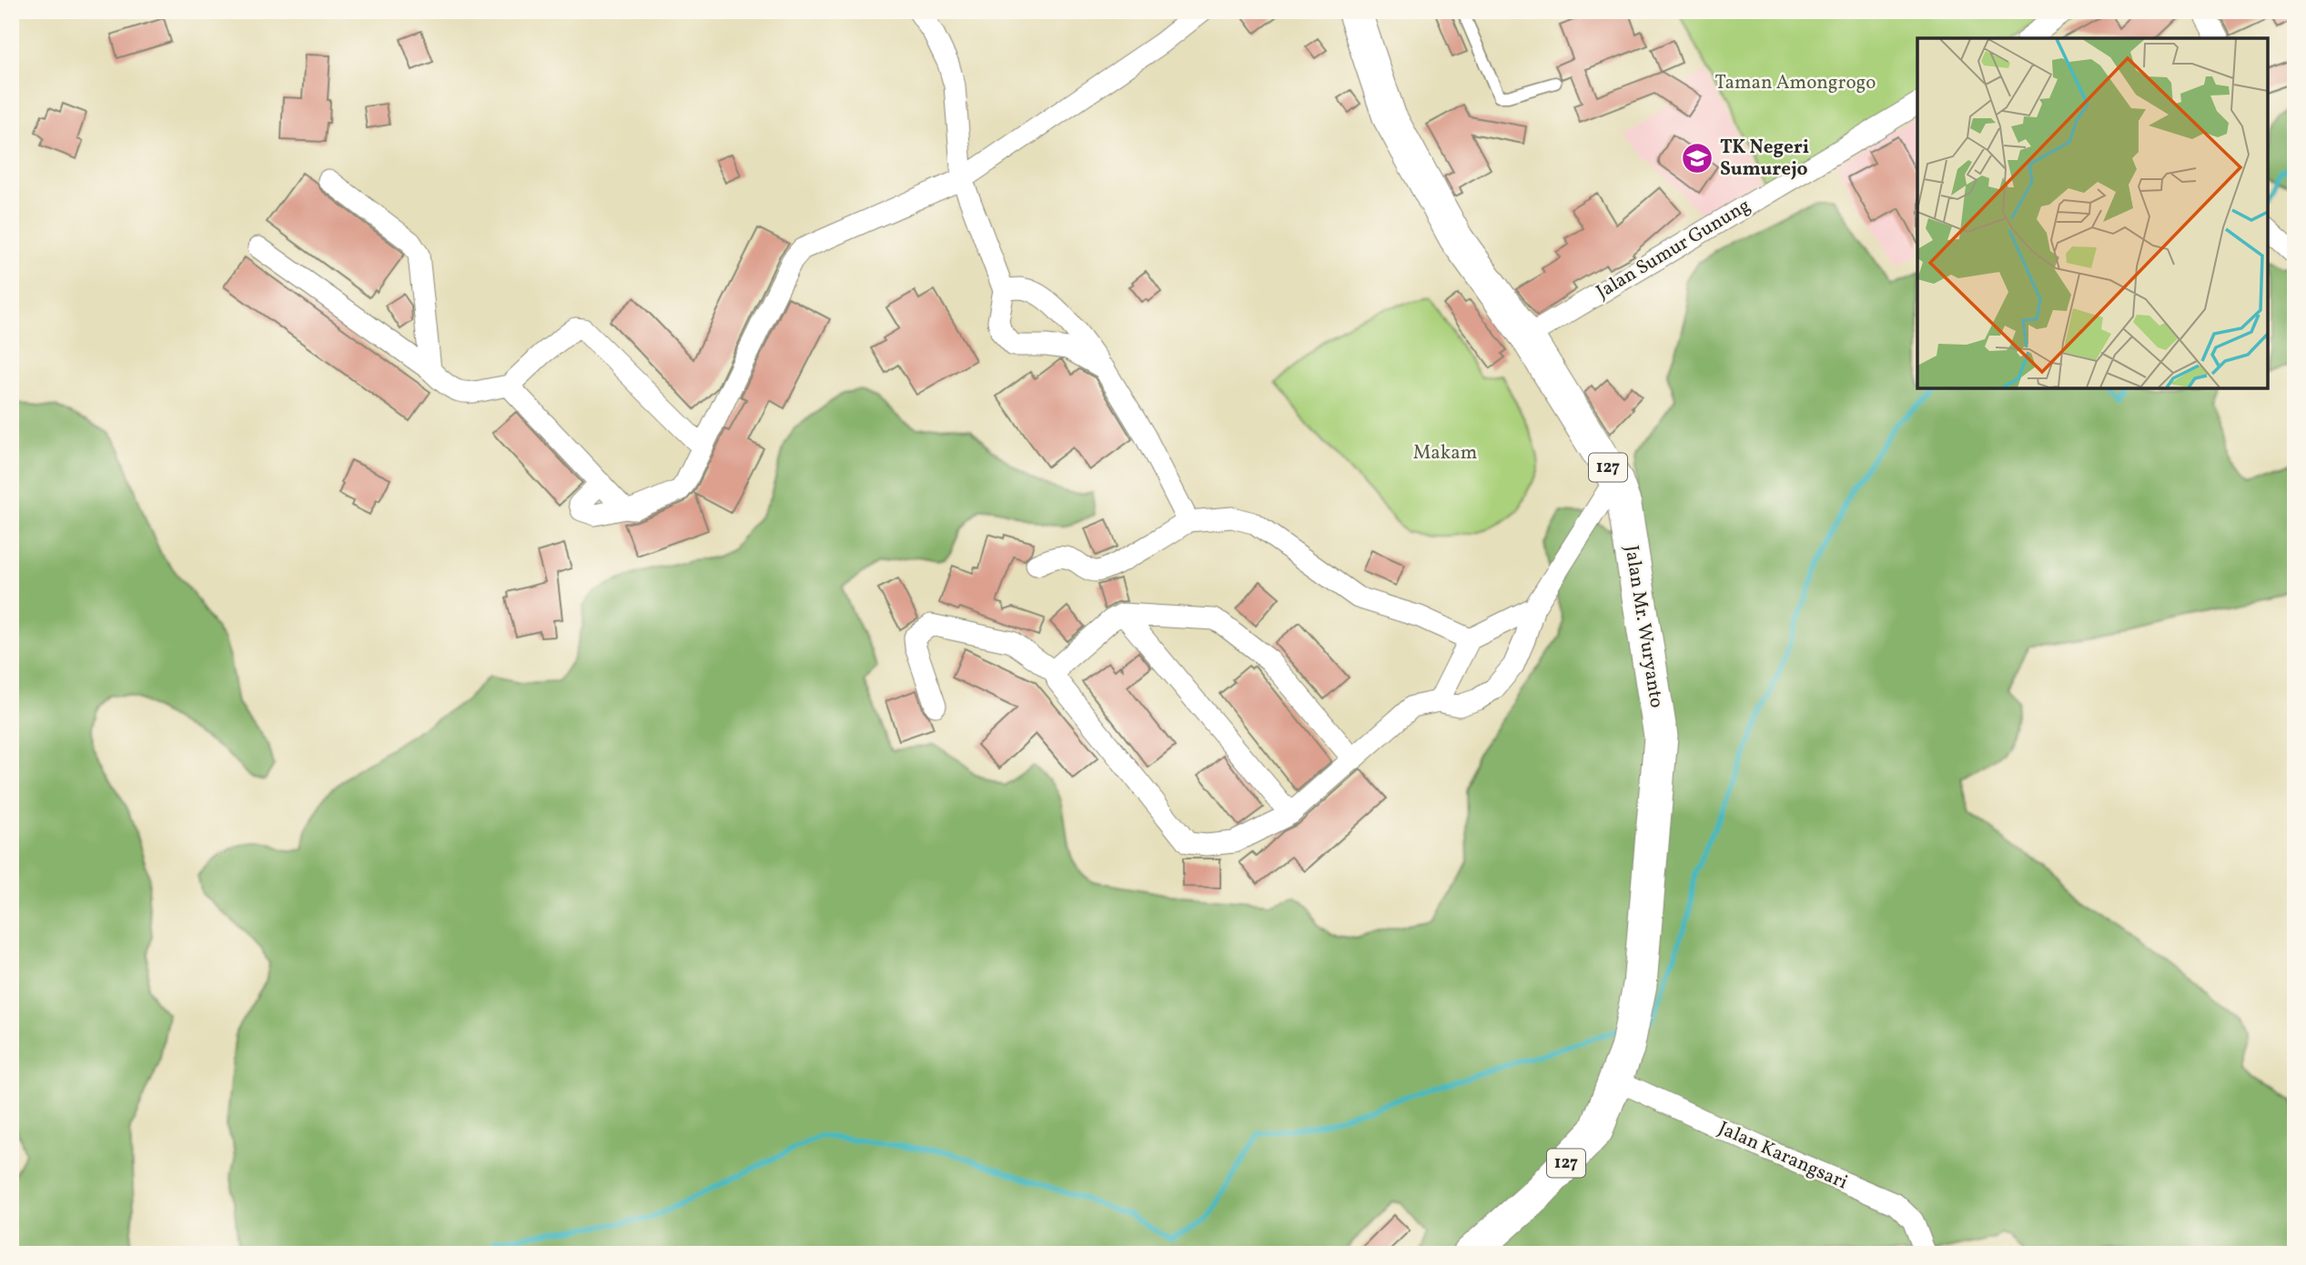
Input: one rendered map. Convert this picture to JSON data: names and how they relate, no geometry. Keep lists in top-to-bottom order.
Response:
{
  "streets": {
    "main road": ["127", "Jalan Mr. Wuryanto"],
    "street": ["Jalan Sumur Gunung", "Jalan Karangsari"]
  },
  "crossings": [
    ["Jalan Sumur Gunung", "Jalan Mr. Wuryanto"],
    ["Jalan Mr. Wuryanto", "Jalan Karangsari"]
  ],
  "parks": ["Taman Amongrogo", "Makam"],
  "places": {
    "school or university": ["TK Negeri Sumurejo"]
  }
}
